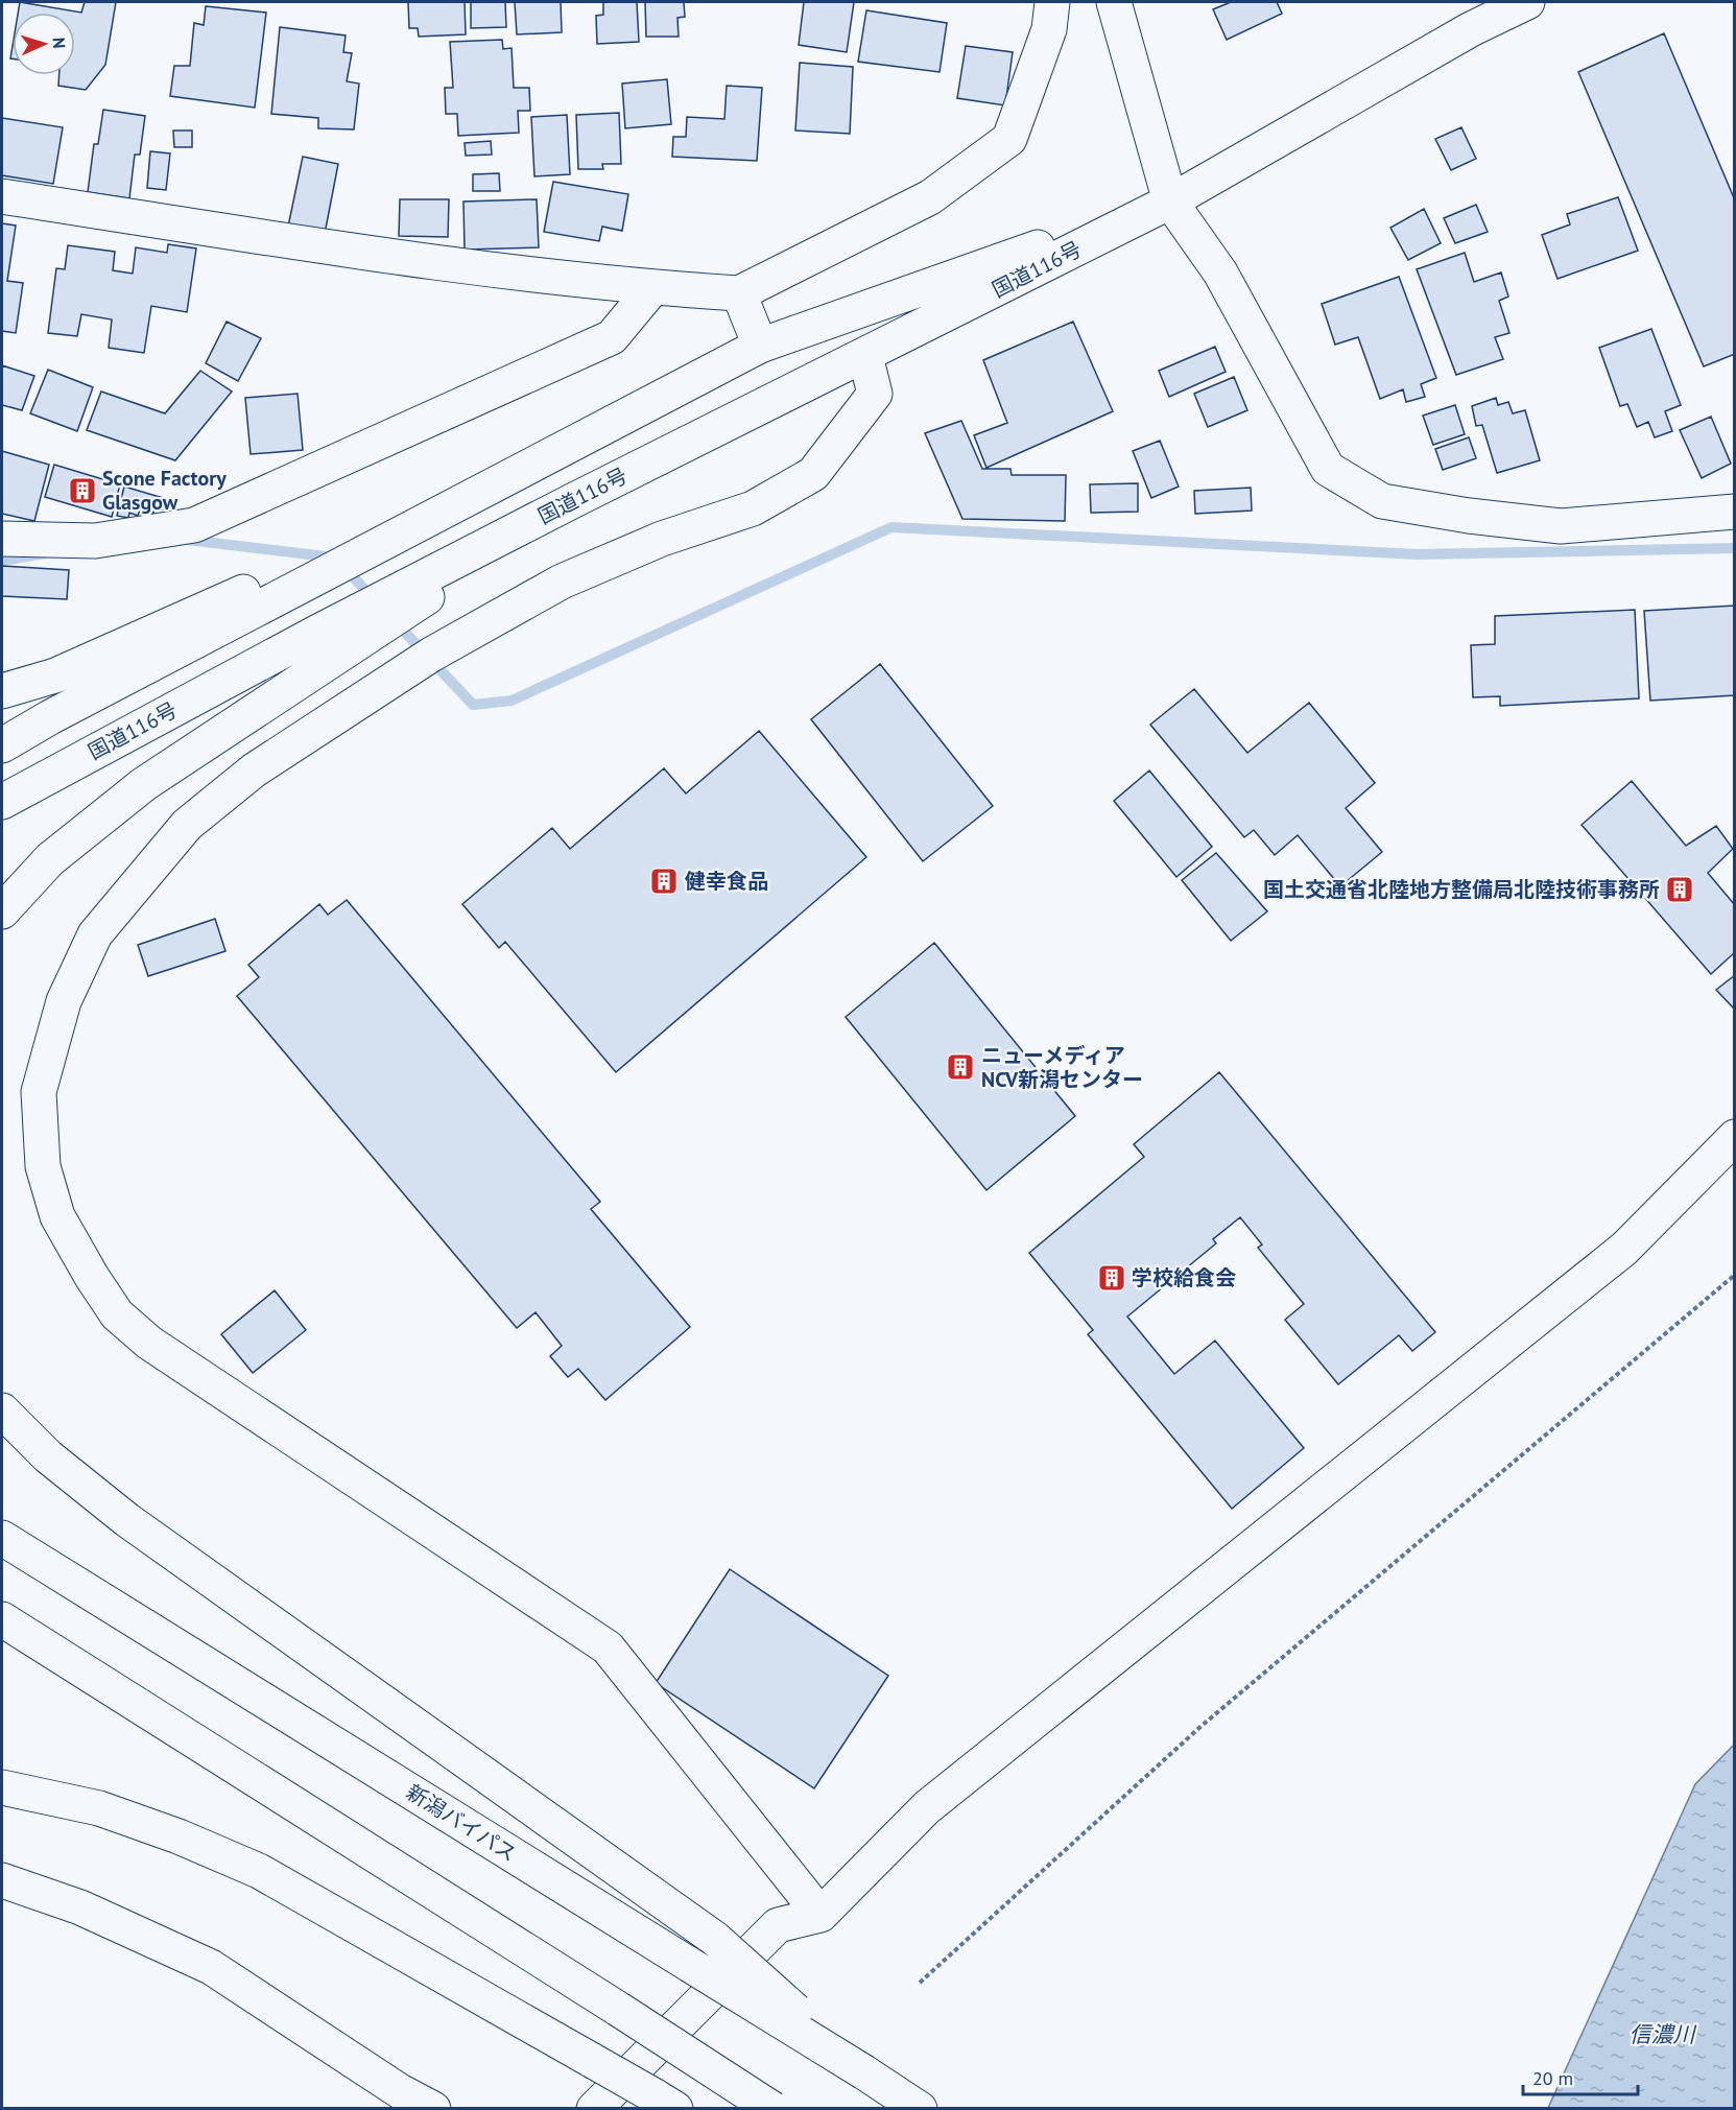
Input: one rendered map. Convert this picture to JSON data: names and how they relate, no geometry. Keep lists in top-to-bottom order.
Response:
{
  "streets": {
    "main road": ["国道116号", "新潟バイパス"]
  },
  "water": ["信濃川"],
  "places": {
    "building": [
      "Scone Factory Glasgow",
      "健幸食品",
      "国土交通省北陸地方整備局北陸技術事務所",
      "ニューメディア NCV新潟センター",
      "学校給食会"
    ]
  },
  "scale_bar": "20 m",
  "north": "right"
}
